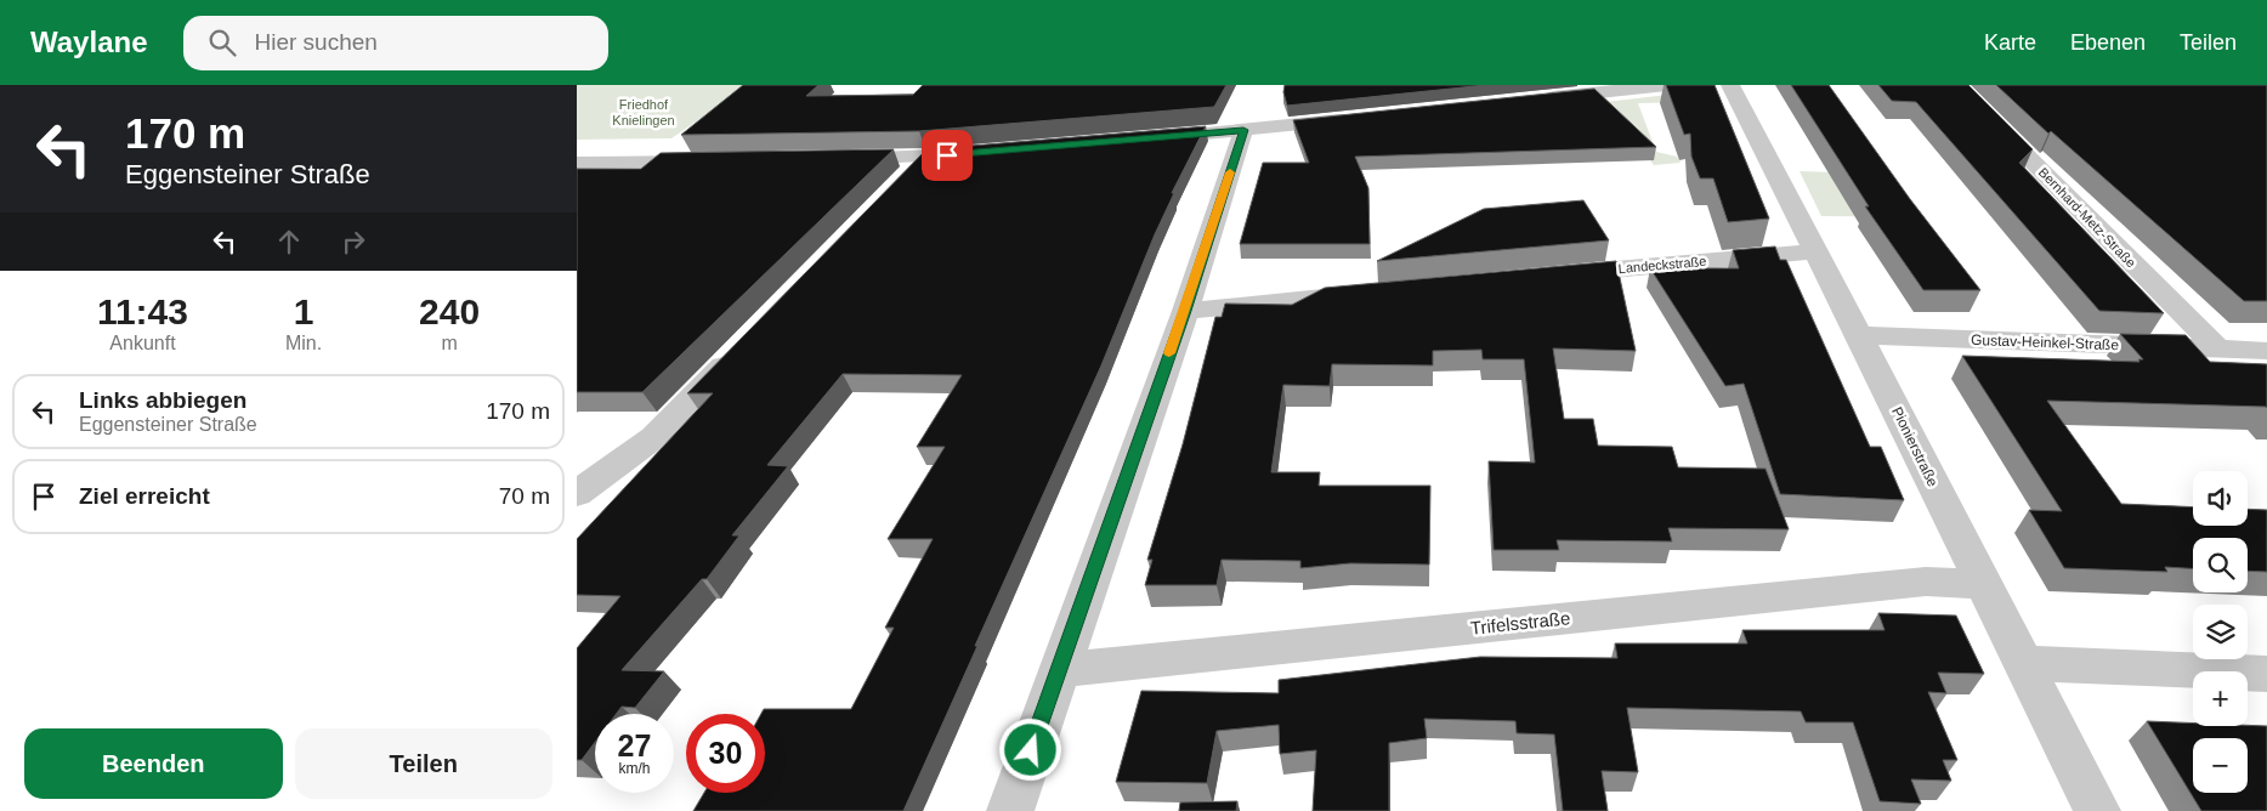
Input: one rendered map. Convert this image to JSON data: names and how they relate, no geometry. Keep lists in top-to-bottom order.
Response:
{
  "streets": {
    "street": [
      "Bernhard-Metz-Straße",
      "Landeckstraße",
      "Gustav-Heinkel-Straße",
      "Pionierstraße",
      "Trifelsstraße"
    ]
  },
  "crossings": [
    ["Bernhard-Metz-Straße", "Gustav-Heinkel-Straße"],
    ["Landeckstraße", "Pionierstraße"],
    ["Gustav-Heinkel-Straße", "Pionierstraße"],
    ["Pionierstraße", "Trifelsstraße"]
  ],
  "parks": ["Friedhof Knielingen"],
  "page": {
    "header": "Waylane",
    "search": "Hier suchen",
    "nav": ["Karte", "Ebenen", "Teilen"],
    "turn": ["170 m", "Eggensteiner Straße"],
    "eta": [
      "11:43",
      "Ankunft",
      "1",
      "Min.",
      "240",
      "m"
    ],
    "list": [
      {
        "name": "Links abbiegen",
        "note": "Eggensteiner Straße",
        "value": "170 m"
      },
      {
        "name": "Ziel erreicht",
        "value": "70 m"
      }
    ],
    "map_buttons": ["+", "−"],
    "speed": "27 km/h",
    "limit": "30",
    "buttons": ["Beenden", "Teilen"]
  }
}
